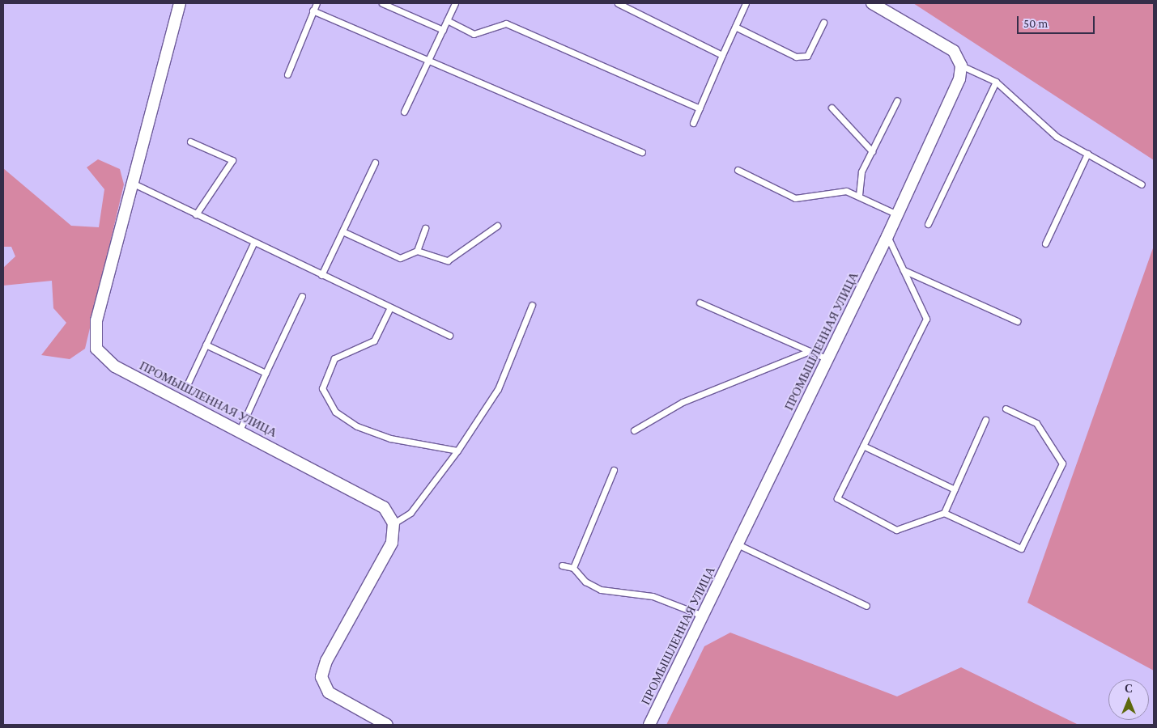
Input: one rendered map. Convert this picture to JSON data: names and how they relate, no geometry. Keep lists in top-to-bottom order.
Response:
{
  "streets": {
    "street": ["ПРОМЫШЛЕННАЯ УЛИЦА"]
  },
  "scale_bar": "50 m",
  "north": "top"
}
